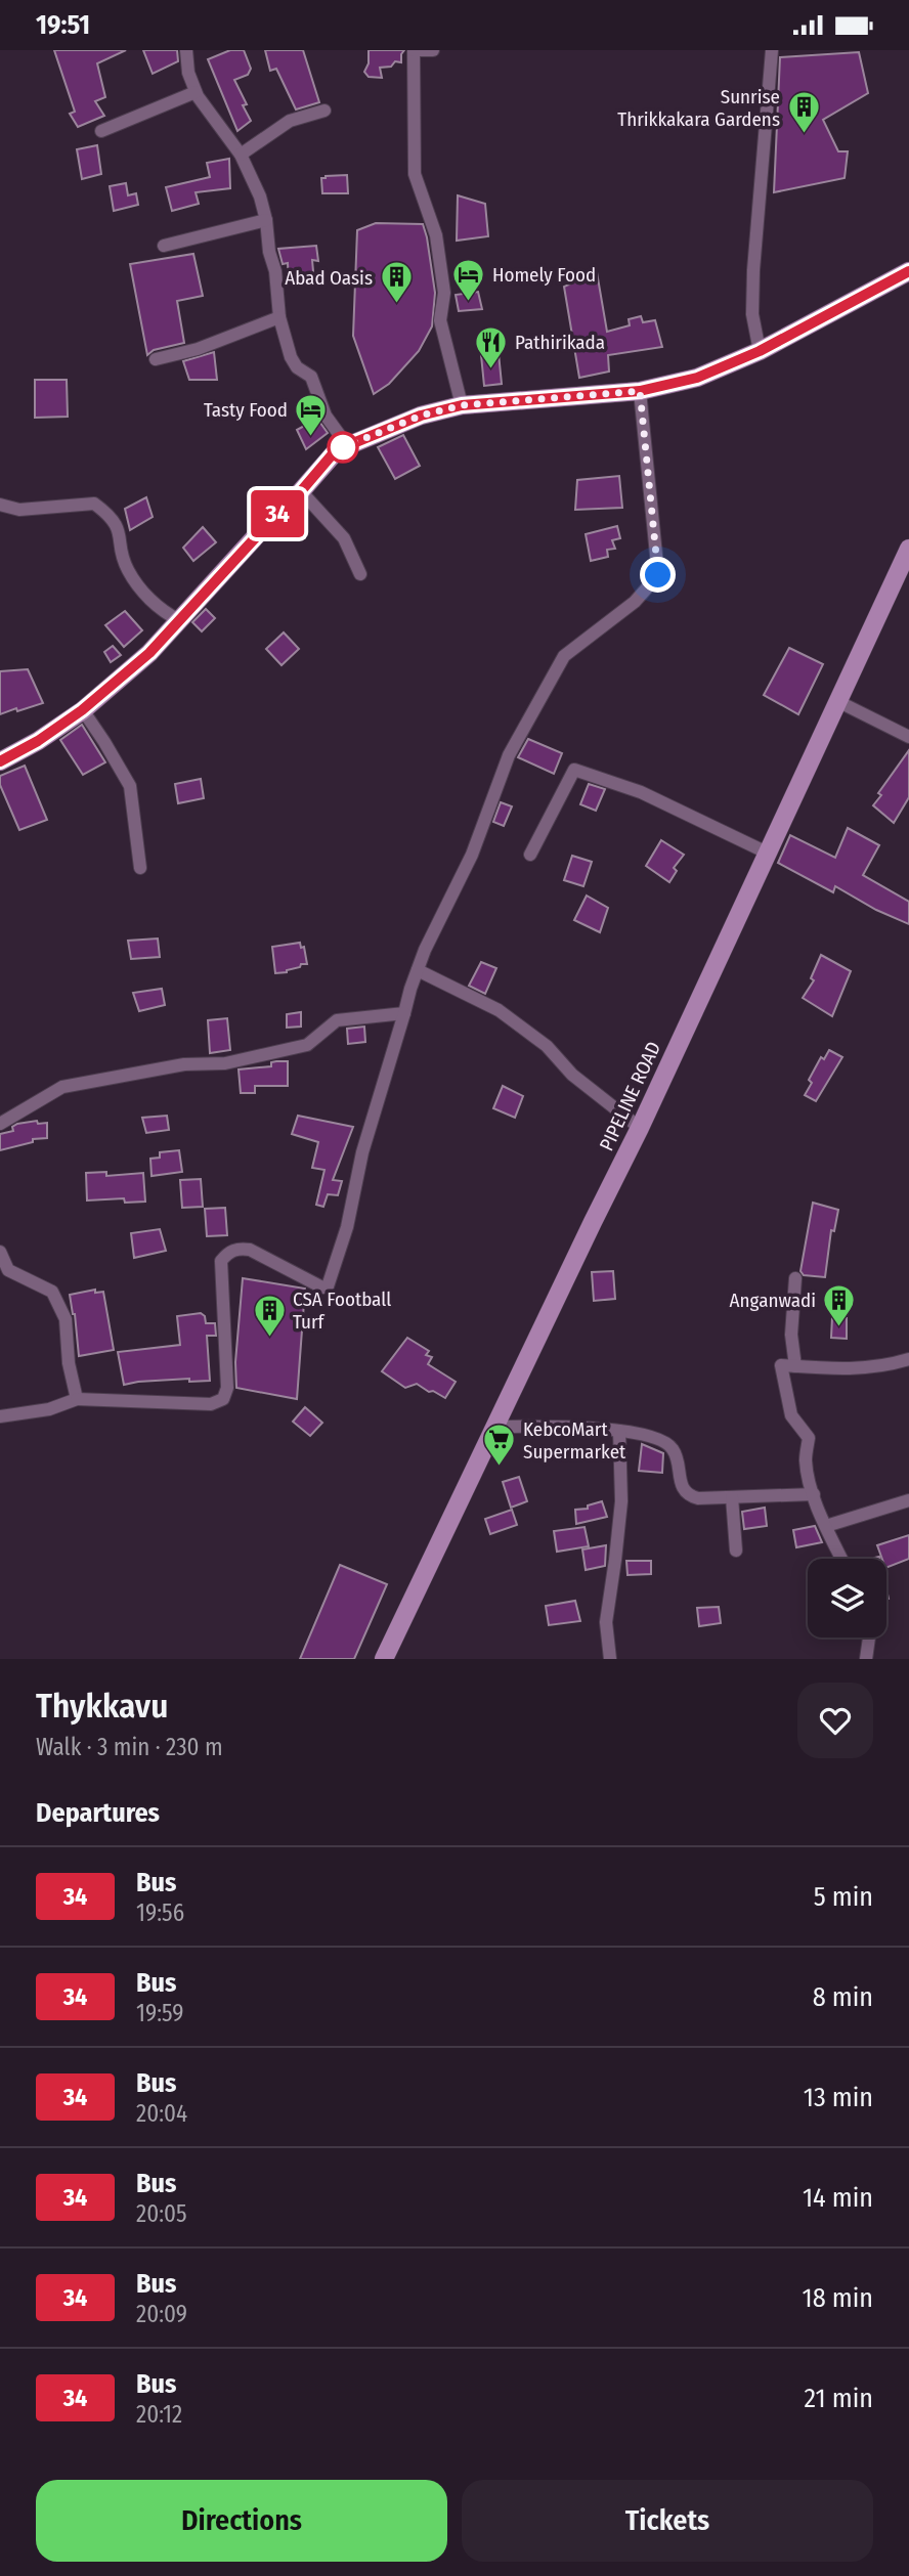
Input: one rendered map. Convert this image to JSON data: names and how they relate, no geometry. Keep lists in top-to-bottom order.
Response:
{
  "streets": {
    "street": ["PIPELINE ROAD"]
  },
  "places": {
    "building": [
      "Sunrise Thrikkakara Gardens",
      "Abad Oasis",
      "Anganwadi",
      "CSA Football Turf"
    ],
    "hotel": ["Homely Food", "Tasty Food"],
    "restaurant": ["Pathirikada"],
    "supermarket": ["KebcoMart Supermarket"]
  },
  "lines": ["bus line 34"],
  "page": {
    "status": "19:51",
    "on_map": "34",
    "heading": [
      ["Thykkavu", "Walk · 3 min · 230 m"],
      "Departures"
    ],
    "list": [
      {
        "mark": "34",
        "name": "Bus",
        "note": "19:56",
        "value": "5 min"
      },
      {
        "mark": "34",
        "name": "Bus",
        "note": "19:59",
        "value": "8 min"
      },
      {
        "mark": "34",
        "name": "Bus",
        "note": "20:04",
        "value": "13 min"
      },
      {
        "mark": "34",
        "name": "Bus",
        "note": "20:05",
        "value": "14 min"
      },
      {
        "mark": "34",
        "name": "Bus",
        "note": "20:09",
        "value": "18 min"
      },
      {
        "mark": "34",
        "name": "Bus",
        "note": "20:12",
        "value": "21 min"
      }
    ],
    "buttons": ["Directions", "Tickets"]
  }
}
